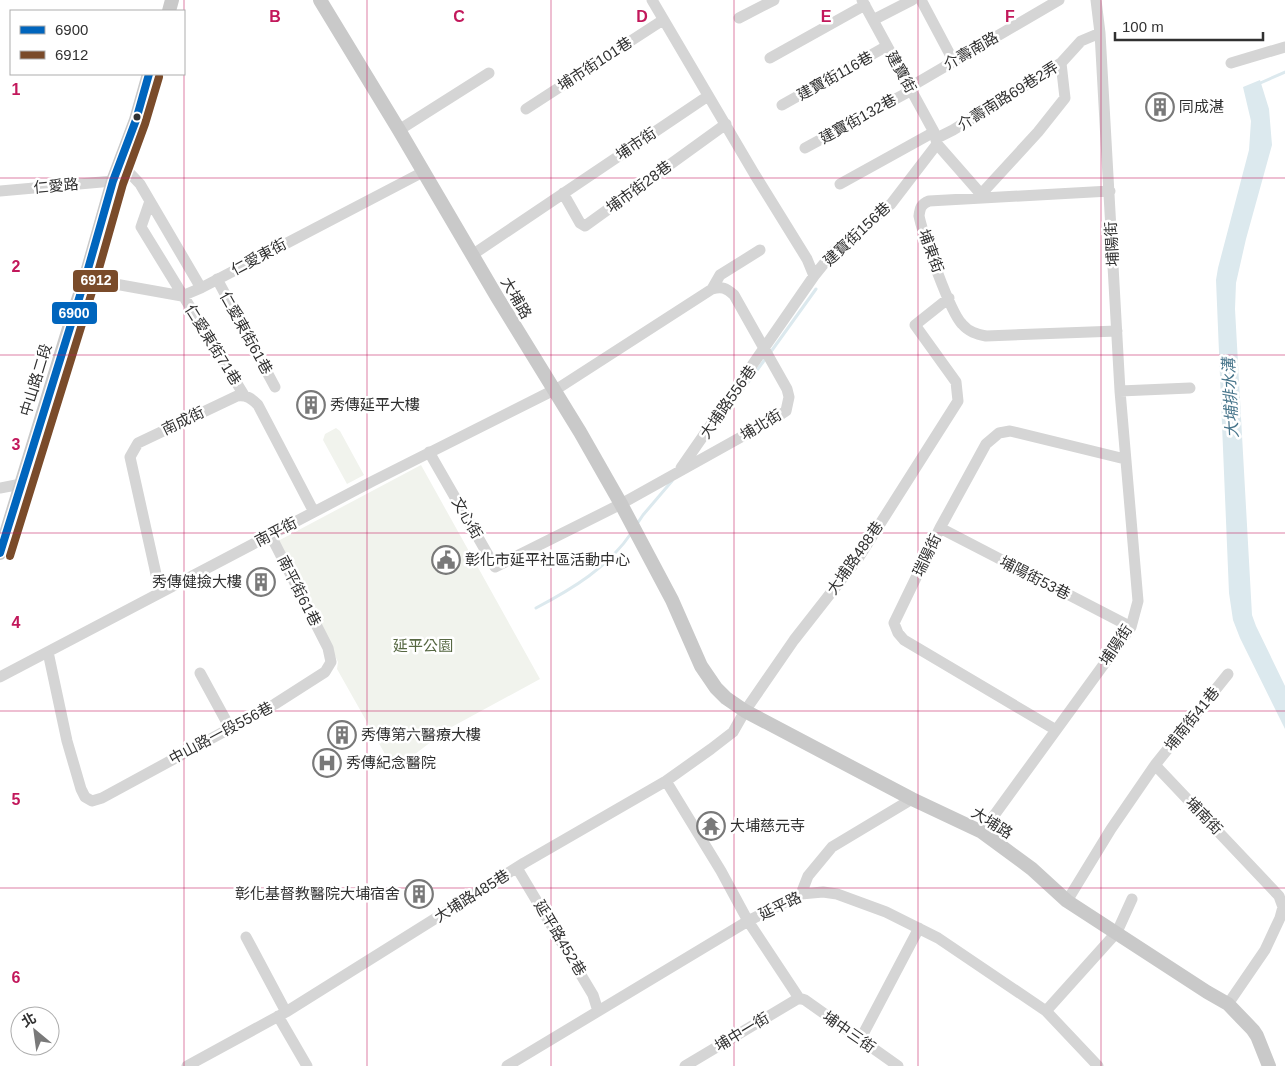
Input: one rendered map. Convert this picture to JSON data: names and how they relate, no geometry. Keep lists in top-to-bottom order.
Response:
{
  "streets": {
    "main road": ["大埔路", "中山路二段"],
    "street": [
      "介壽南路",
      "埔市街101巷",
      "建寶街",
      "建寶街116巷",
      "介壽南路69巷2弄",
      "建寶街132巷",
      "埔市街",
      "仁愛路",
      "埔市街28巷",
      "建寶街156巷",
      "埔陽街",
      "埔東街",
      "仁愛東街",
      "仁愛東街61巷",
      "仁愛東街71巷",
      "大埔路556巷",
      "南成街",
      "埔北街",
      "文心街",
      "南平街",
      "瑞陽街",
      "大埔路488巷",
      "埔陽街53巷",
      "南平街61巷",
      "埔南街41巷",
      "中山路一段556巷",
      "埔南街",
      "大埔路485巷",
      "延平路",
      "延平路452巷",
      "埔中一街",
      "埔中三街"
    ]
  },
  "crossings": [
    ["介壽南路", "建寶街"],
    ["介壽南路", "建寶街132巷"],
    ["建寶街", "建寶街116巷"],
    ["建寶街", "介壽南路69巷2弄"],
    ["建寶街", "建寶街132巷"],
    ["建寶街", "建寶街156巷"],
    ["介壽南路69巷2弄", "建寶街156巷"],
    ["介壽南路69巷2弄", "埔陽街"],
    ["埔市街", "埔市街28巷"],
    ["埔市街", "大埔路"],
    ["仁愛路", "中山路二段"],
    ["建寶街156巷", "大埔路556巷"],
    ["埔陽街", "埔東街"],
    ["埔陽街", "大埔路"],
    ["埔陽街", "瑞陽街"],
    ["埔陽街", "埔陽街53巷"],
    ["埔東街", "大埔路488巷"],
    ["仁愛東街", "大埔路"],
    ["仁愛東街", "仁愛東街61巷"],
    ["仁愛東街", "仁愛東街71巷"],
    ["大埔路", "大埔路556巷"],
    ["大埔路", "文心街"],
    ["大埔路", "南平街"],
    ["大埔路", "大埔路488巷"],
    ["大埔路", "埔南街"],
    ["大埔路", "大埔路485巷"],
    ["仁愛東街71巷", "南成街"],
    ["大埔路556巷", "埔北街"],
    ["大埔路556巷", "文心街"],
    ["南成街", "南平街"],
    ["文心街", "南平街"],
    ["南平街", "南平街61巷"],
    ["南平街", "中山路一段556巷"],
    ["瑞陽街", "埔陽街53巷"],
    ["大埔路488巷", "大埔路485巷"],
    ["南平街61巷", "中山路一段556巷"],
    ["埔南街41巷", "埔南街"],
    ["大埔路485巷", "延平路452巷"],
    ["延平路", "延平路452巷"],
    ["埔中一街", "埔中三街"]
  ],
  "water": ["大埔排水溝"],
  "parks": ["延平公園"],
  "places": {
    "building": [
      "同成湛",
      "秀傳延平大樓",
      "秀傳健撿大樓",
      "秀傳第六醫療大樓",
      "彰化基督教醫院大埔宿舍"
    ],
    "public building": ["彰化市延平社區活動中心"],
    "hospital": ["秀傳紀念醫院"],
    "temple": ["大埔慈元寺"]
  },
  "lines": ["transit line 6900", "transit line 6912"],
  "legend": ["6900", "6912"],
  "scale_bar": "100 m",
  "north": "top left",
  "grid": {
    "columns": [
      "B",
      "C",
      "D",
      "E",
      "F"
    ],
    "rows": [
      "1",
      "2",
      "3",
      "4",
      "5",
      "6"
    ]
  }
}
